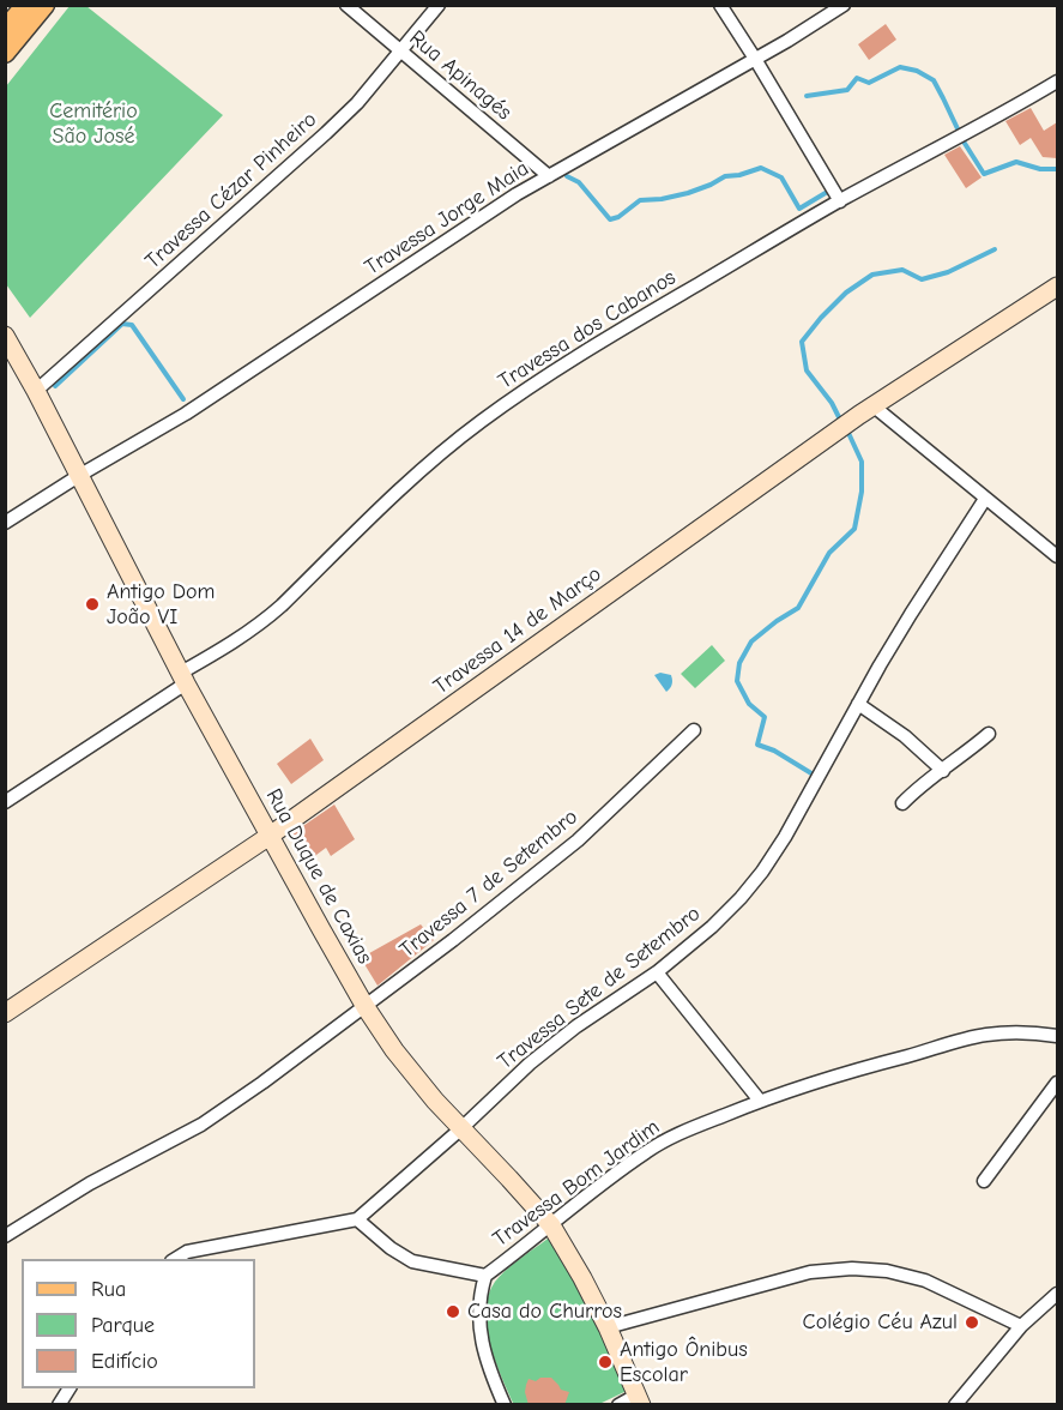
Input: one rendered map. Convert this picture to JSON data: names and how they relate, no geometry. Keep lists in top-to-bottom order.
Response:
{
  "streets": {
    "street": [
      "Rua Apinagés",
      "Travessa Cézar Pinheiro",
      "Travessa Jorge Maia",
      "Travessa dos Cabanos",
      "Travessa 14 de Março",
      "Rua Duque de Caxias",
      "Travessa 7 de Setembro",
      "Travessa Sete de Setembro",
      "Travessa Bom Jardim"
    ]
  },
  "crossings": [
    ["Rua Apinagés", "Travessa Cézar Pinheiro"],
    ["Rua Apinagés", "Travessa Jorge Maia"],
    ["Travessa Cézar Pinheiro", "Rua Duque de Caxias"],
    ["Travessa Jorge Maia", "Rua Duque de Caxias"],
    ["Travessa dos Cabanos", "Rua Duque de Caxias"],
    ["Travessa 14 de Março", "Rua Duque de Caxias"],
    ["Rua Duque de Caxias", "Travessa 7 de Setembro"],
    ["Rua Duque de Caxias", "Travessa Sete de Setembro"],
    ["Rua Duque de Caxias", "Travessa Bom Jardim"],
    ["Travessa Sete de Setembro", "Travessa Bom Jardim"]
  ],
  "parks": ["Cemitério São José"],
  "places": [
    "Antigo Dom João VI",
    "Casa do Churros",
    "Colégio Céu Azul",
    "Antigo Ônibus Escolar"
  ],
  "legend": ["Rua", "Parque", "Edifício"]
}
